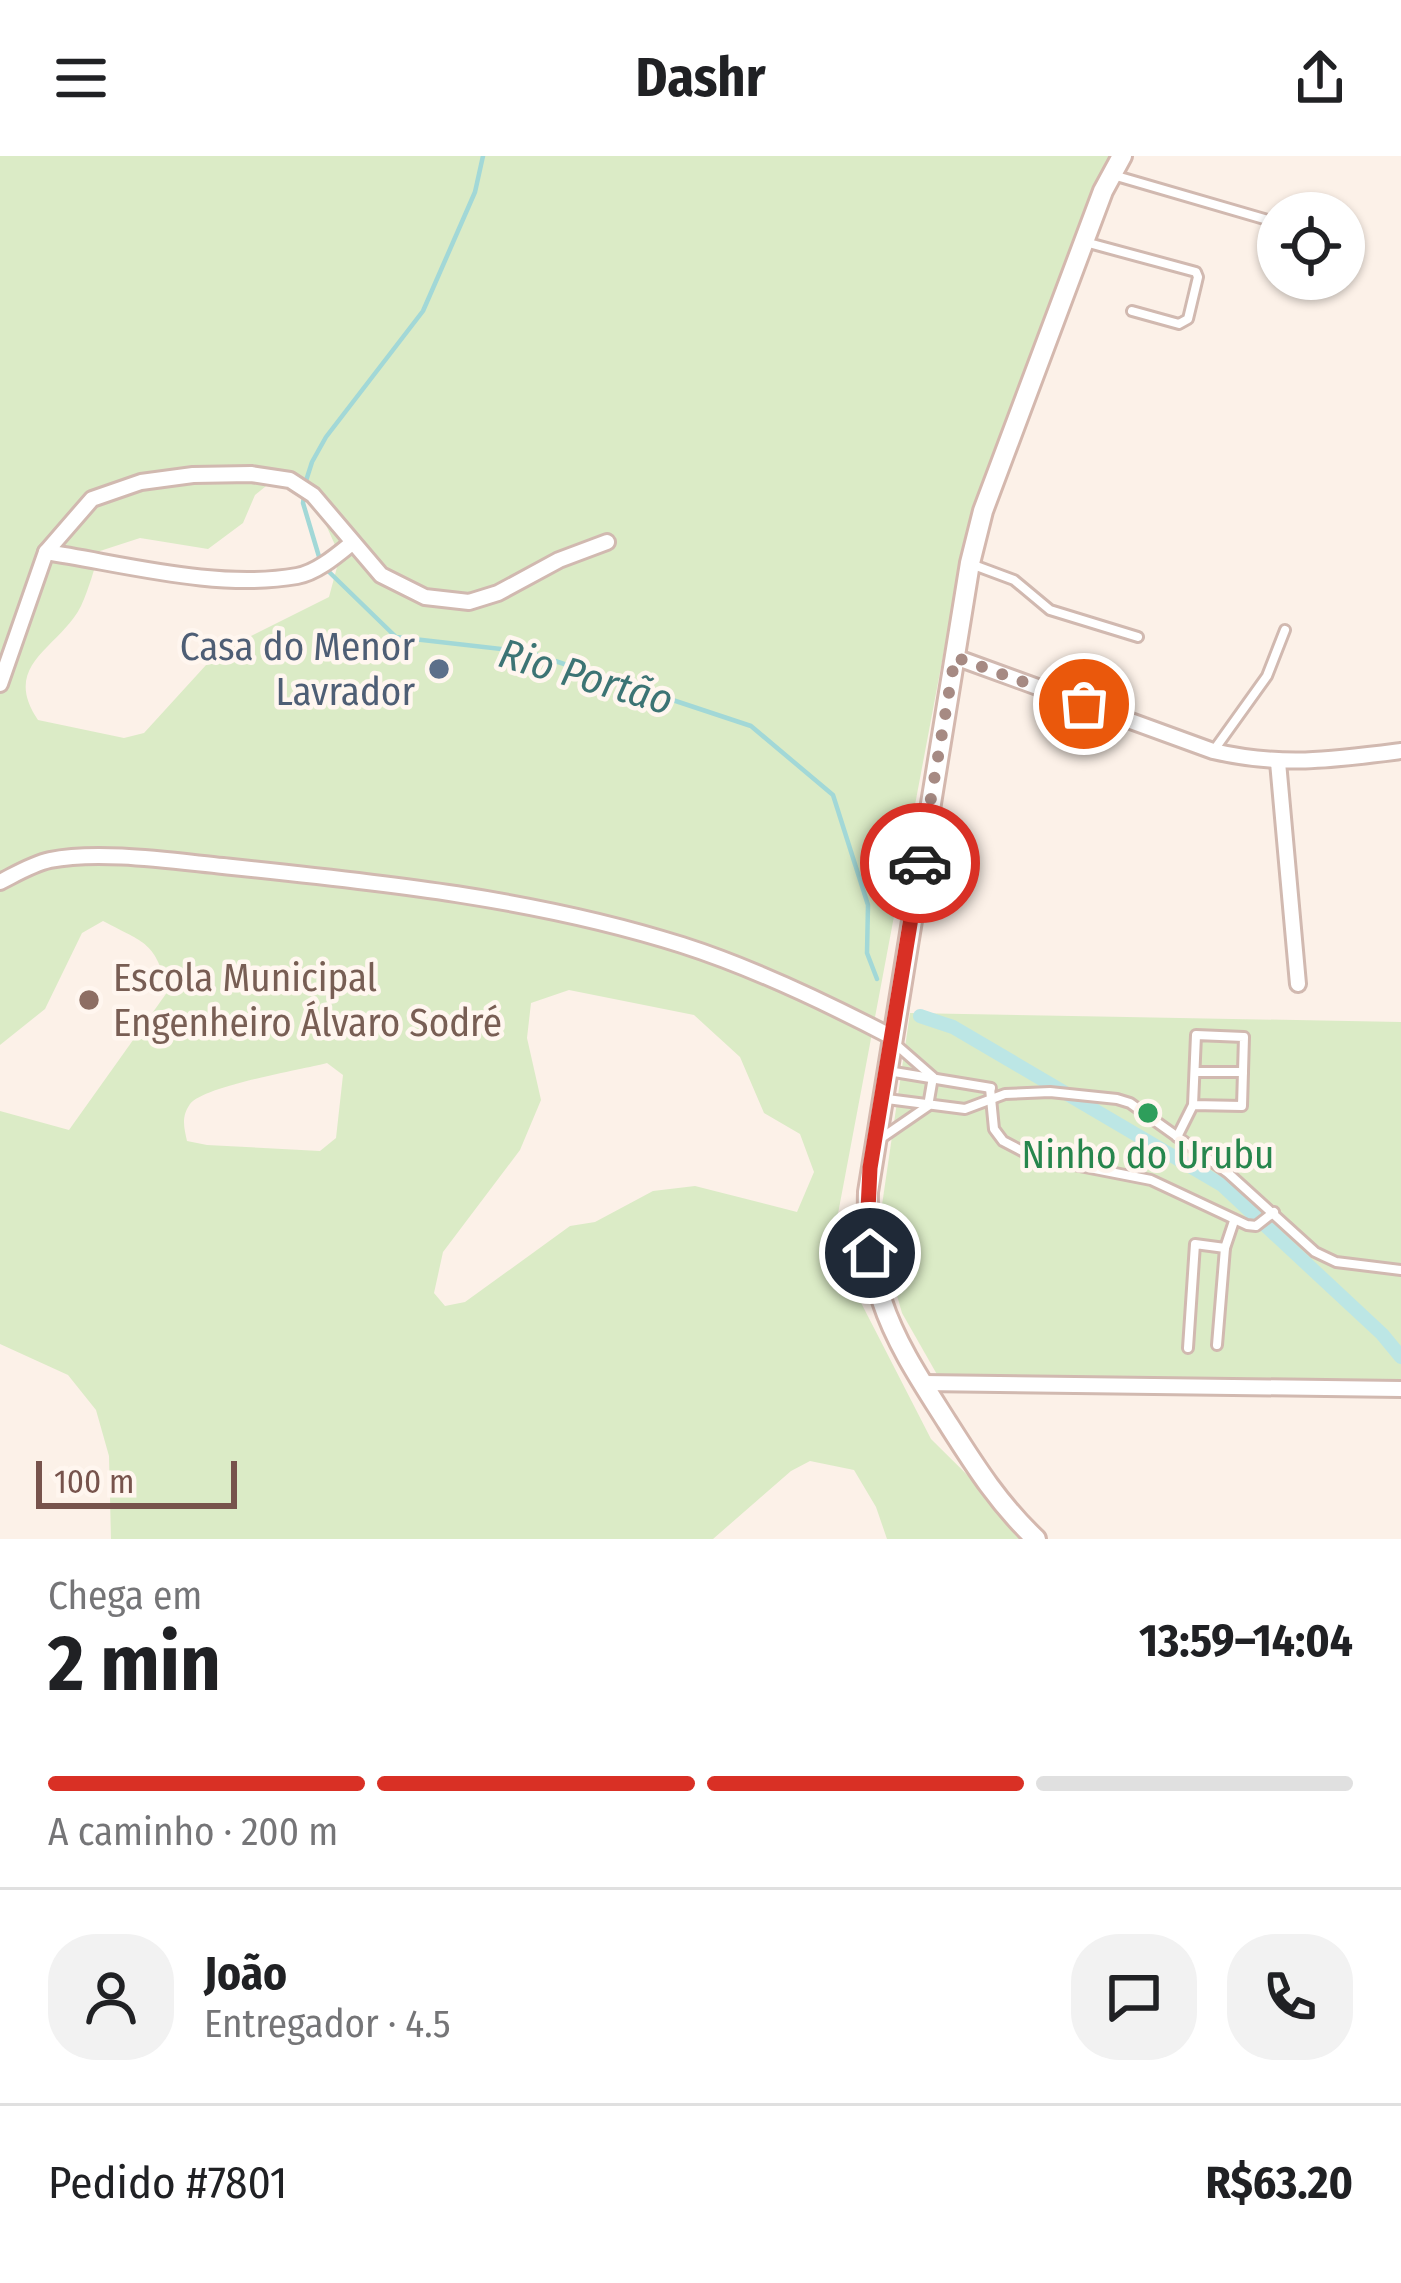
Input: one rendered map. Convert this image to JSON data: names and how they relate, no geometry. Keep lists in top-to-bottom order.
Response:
{
  "water": ["Rio Portão"],
  "places": ["Casa do Menor Lavrador", "Escola Municipal Engenheiro Álvaro Sodré", "Ninho do Urubu"],
  "scale_bar": "100 m",
  "page": {
    "header": "Dashr",
    "scale": "100 m",
    "heading": ["2 min", "Chega em", "13:59–14:04"],
    "panel": [
      "João",
      "Entregador · 4.5",
      "Pedido #7801",
      "R$63.20"
    ],
    "bar": "A caminho · 200 m"
  }
}
